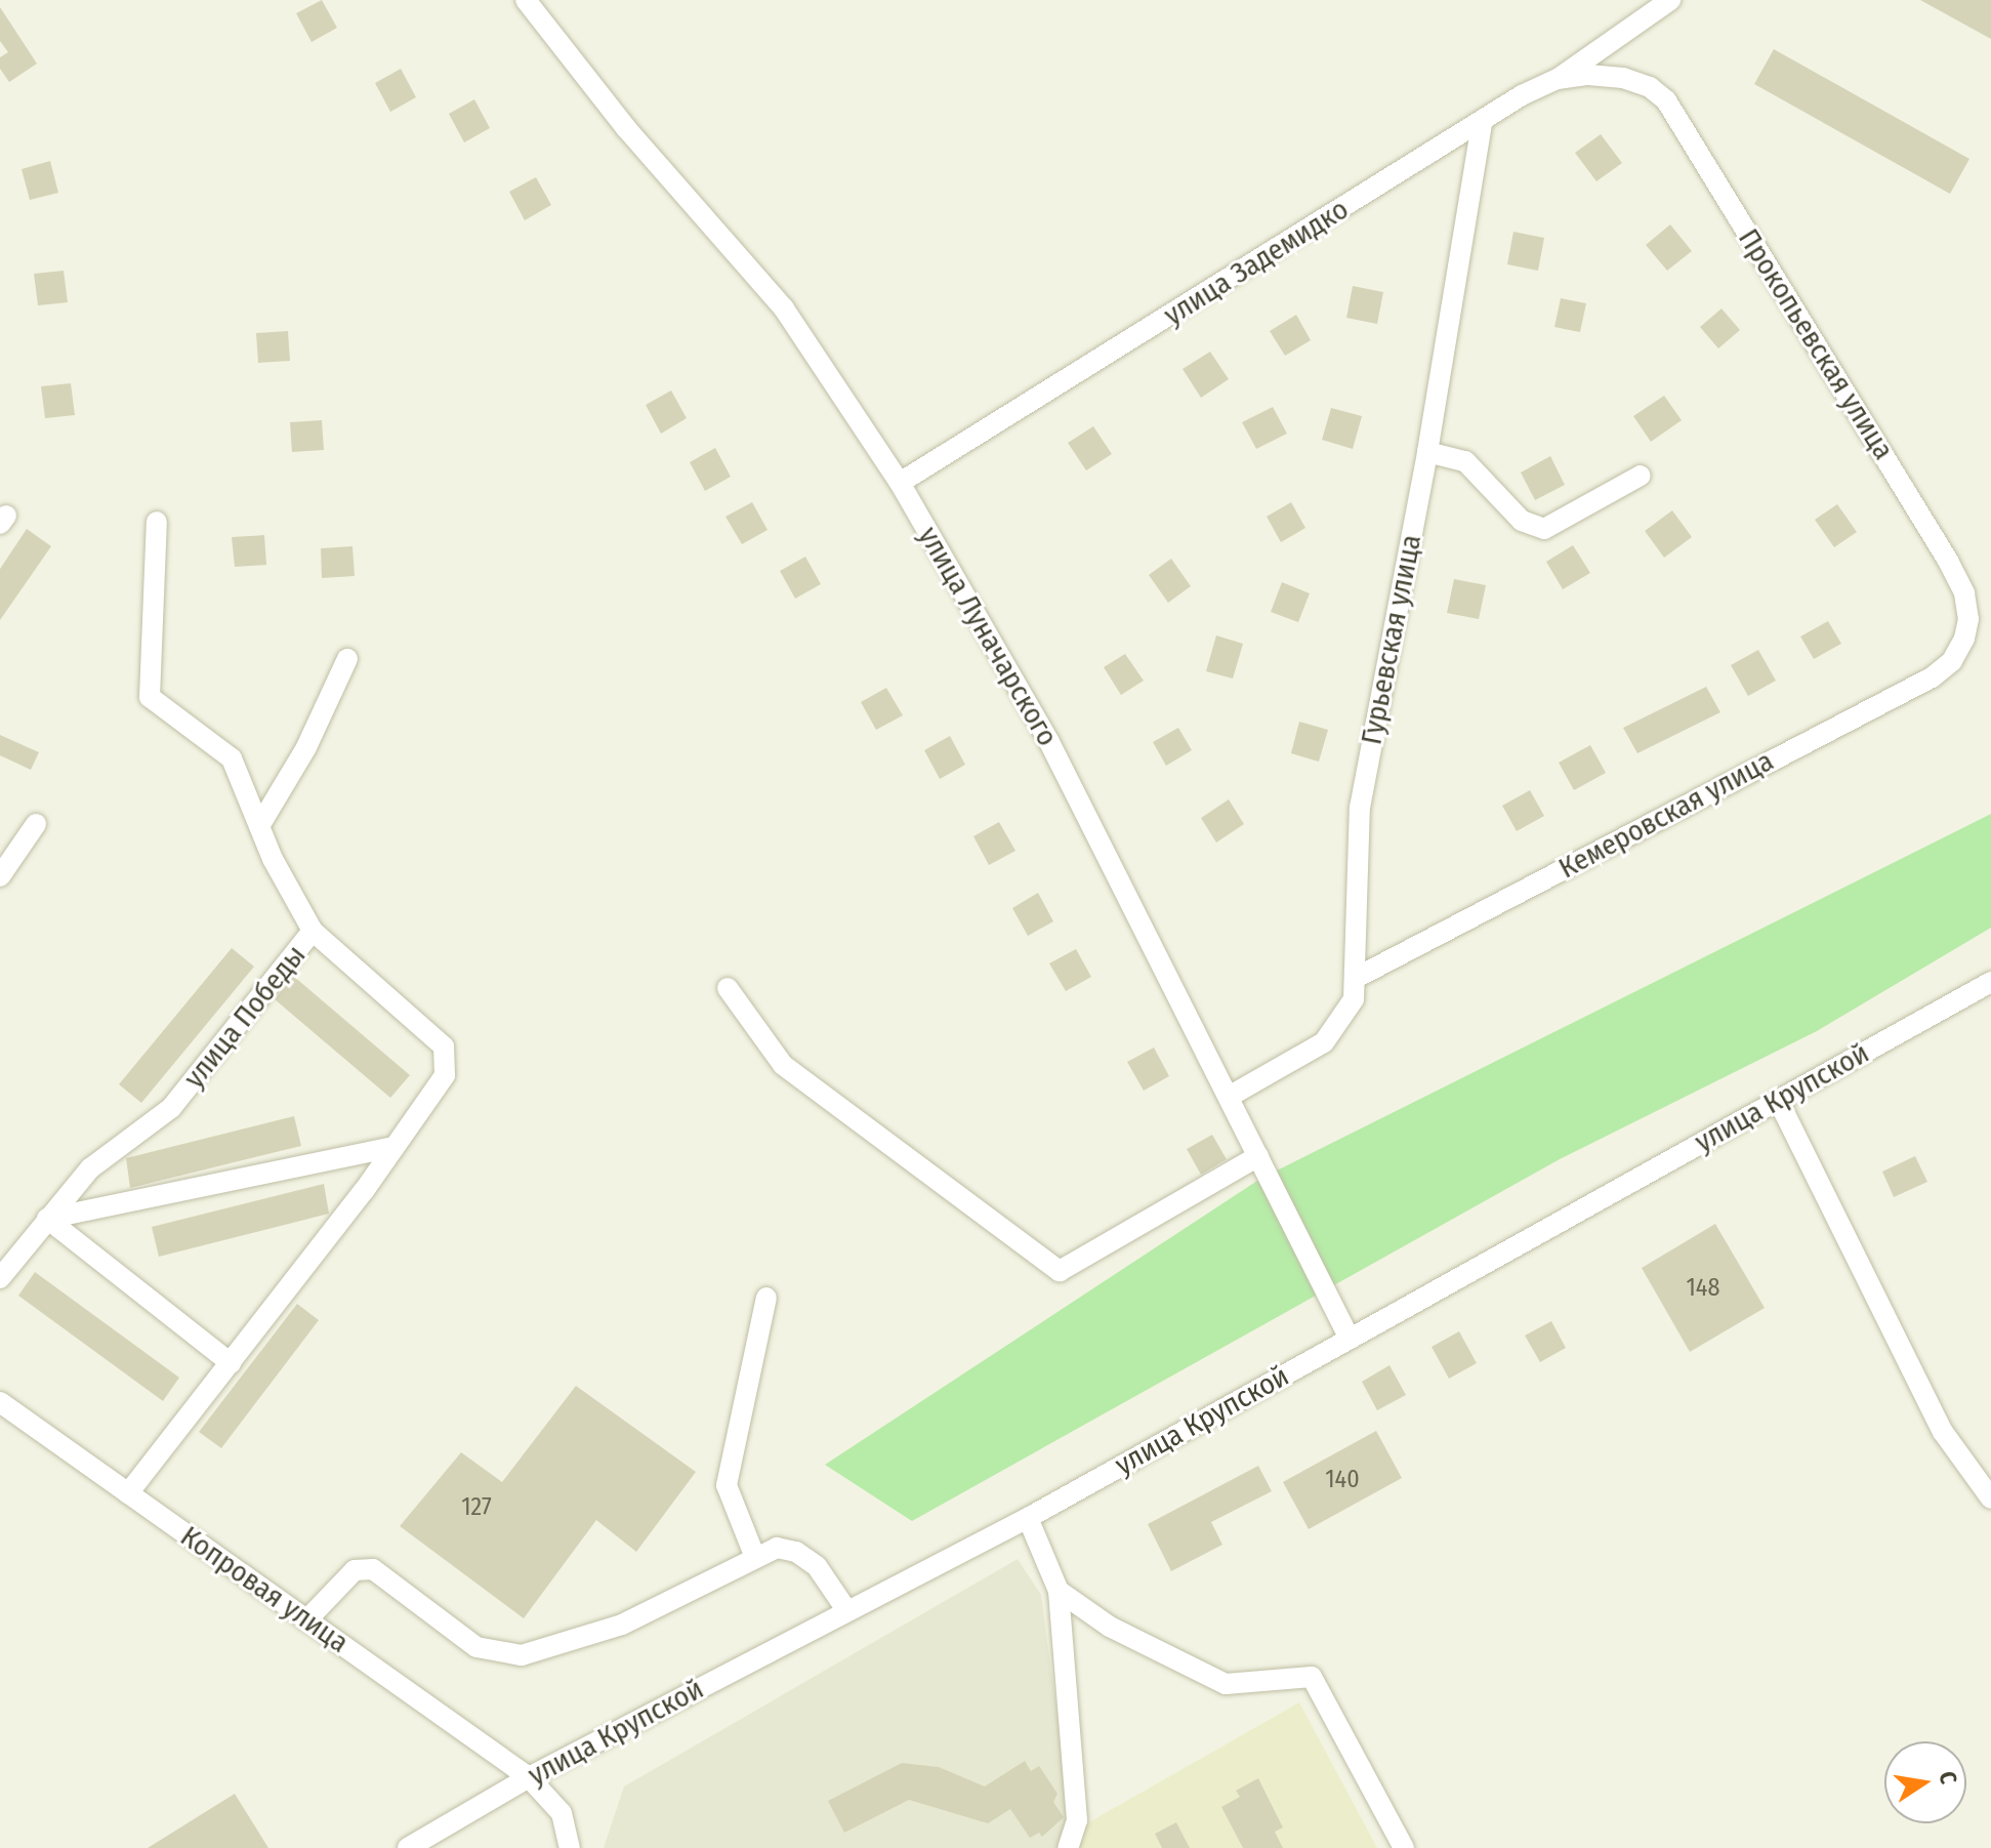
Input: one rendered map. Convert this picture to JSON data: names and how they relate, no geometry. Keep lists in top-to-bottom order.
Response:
{
  "streets": {
    "street": [
      "улица Задемидко",
      "Прокопьевская улица",
      "улица Луначарского",
      "Гурьевская улица",
      "Кемеровская улица",
      "улица Победы",
      "улица Крупской",
      "Копровая улица"
    ]
  },
  "crossings": [
    ["улица Задемидко", "Прокопьевская улица"],
    ["улица Задемидко", "улица Луначарского"],
    ["улица Задемидко", "Гурьевская улица"],
    ["Прокопьевская улица", "Кемеровская улица"],
    ["улица Луначарского", "Гурьевская улица"],
    ["улица Луначарского", "улица Крупской"],
    ["Гурьевская улица", "Кемеровская улица"],
    ["улица Крупской", "Копровая улица"]
  ],
  "house_numbers": ["148", "140", "127"],
  "north": "right"
}
